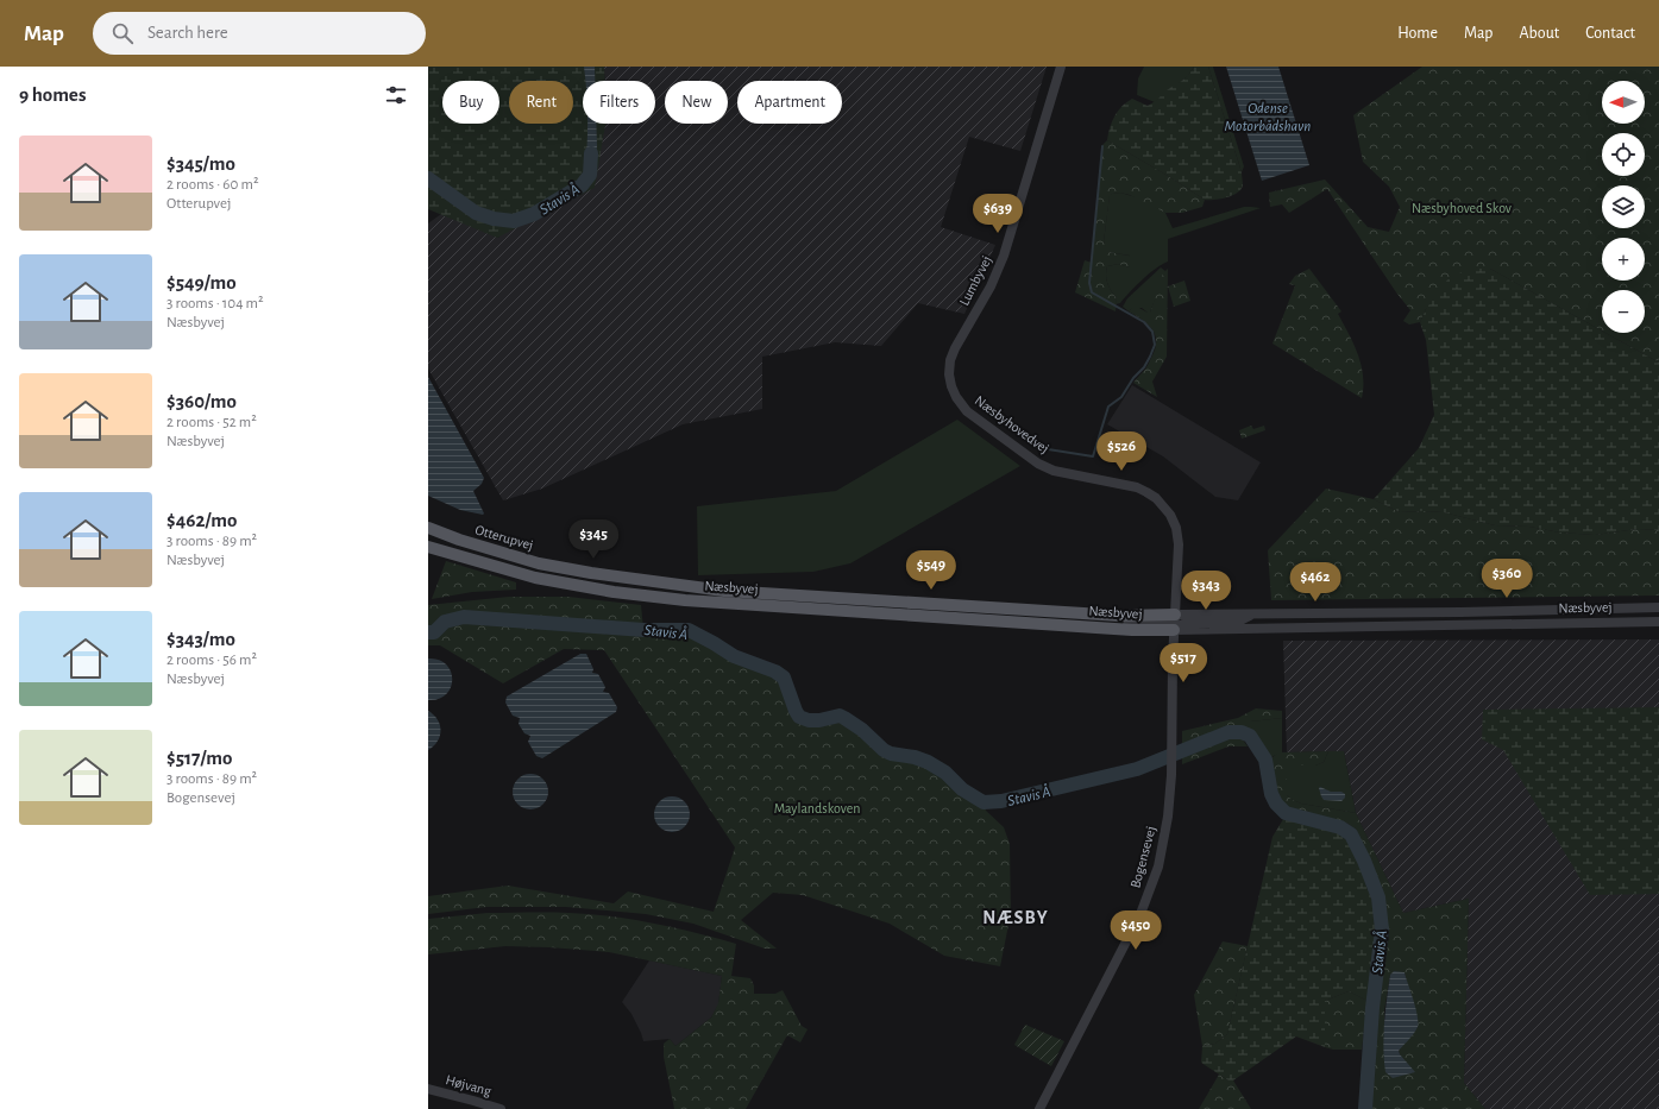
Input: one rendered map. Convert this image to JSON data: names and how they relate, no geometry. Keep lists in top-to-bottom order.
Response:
{
  "streets": {
    "main road": ["Otterupvej", "Næsbyvej"],
    "street": [
      "Lumbyvej",
      "Næsbyhovedvej",
      "Bogensevej",
      "Højvang"
    ]
  },
  "crossings": [
    ["Lumbyvej", "Næsbyhovedvej"],
    ["Næsbyhovedvej", "Næsbyvej"],
    ["Næsbyhovedvej", "Bogensevej"],
    ["Otterupvej", "Næsbyvej"],
    ["Næsbyvej", "Bogensevej"]
  ],
  "districts": ["NÆSBY"],
  "water": ["Odense Motorbådshavn", "Stavis Å"],
  "parks": ["Næsbyhoved Skov", "Maylandskoven"],
  "north": "left",
  "page": {
    "header": "Map",
    "search": "Search here",
    "nav": [
      "Home",
      "Map",
      "About",
      "Contact"
    ],
    "heading": "9 homes",
    "map_buttons": ["+", "−"],
    "chip": [
      "Buy",
      "Rent",
      "Filters",
      "New",
      "Apartment"
    ],
    "list": [
      {
        "name": "$345/mo",
        "note": "2 rooms · 60 m² · Otterupvej"
      },
      {
        "name": "$549/mo",
        "note": "3 rooms · 104 m² · Næsbyvej"
      },
      {
        "name": "$360/mo",
        "note": "2 rooms · 52 m² · Næsbyvej"
      },
      {
        "name": "$462/mo",
        "note": "3 rooms · 89 m² · Næsbyvej"
      },
      {
        "name": "$343/mo",
        "note": "2 rooms · 56 m² · Næsbyvej"
      },
      {
        "name": "$517/mo",
        "note": "3 rooms · 89 m² · Bogensevej"
      }
    ],
    "price": [
      "$639",
      "$526",
      "$345",
      "$549",
      "$360",
      "$462",
      "$343",
      "$517",
      "$450"
    ]
  }
}
